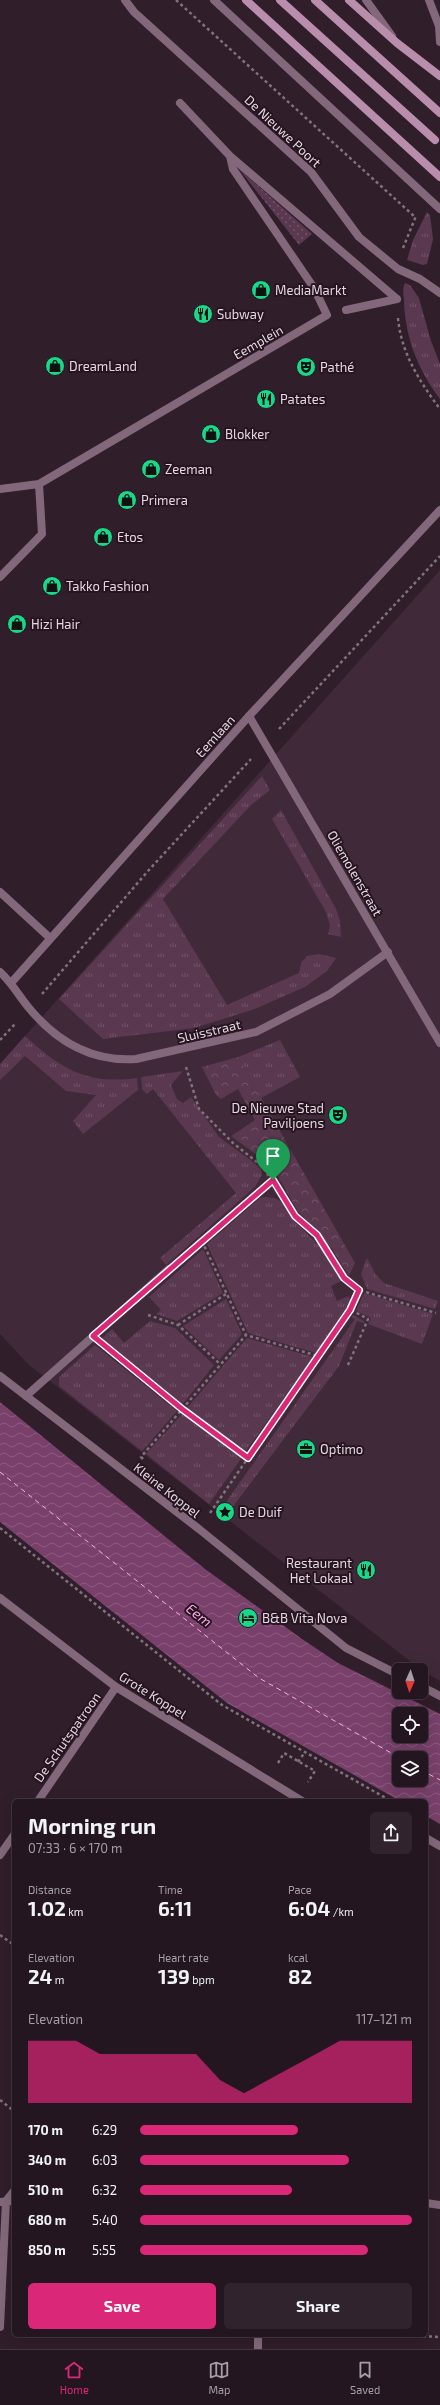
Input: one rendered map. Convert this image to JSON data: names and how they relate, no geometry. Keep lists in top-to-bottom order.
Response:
{
  "streets": {
    "street": [
      "De Nieuwe Poort",
      "Eemplein",
      "Eemlaan",
      "Oliemolenstraat",
      "Sluisstraat",
      "Kleine Koppel",
      "Grote Koppel",
      "De Schutspatroon"
    ]
  },
  "crossings": [
    ["Eemlaan", "Oliemolenstraat"],
    ["Oliemolenstraat", "Sluisstraat"],
    ["Grote Koppel", "De Schutspatroon"]
  ],
  "water": ["Eem"],
  "places": {
    "shop": [
      "MediaMarkt",
      "DreamLand",
      "Blokker",
      "Zeeman",
      "Primera",
      "Etos",
      "Takko Fashion",
      "Hizi Hair"
    ],
    "restaurant": ["Subway", "Patates", "Restaurant Het Lokaal"],
    "theatre": ["Pathé", "De Nieuwe Stad Paviljoens"],
    "office": ["Optimo"],
    "place": ["De Duif"],
    "hotel": ["B&B Vita Nova"]
  },
  "north": "bottom",
  "page": {
    "heading": ["Morning run", "07:33 · 6 × 170 m"],
    "stats": [
      ["Distance", "1.02 km"],
      ["Time", "6:11"],
      ["Pace", "6:04 /km"],
      ["Elevation", "24 m"],
      ["Heart rate", "139 bpm"],
      ["kcal", "82"]
    ],
    "chart": ["Elevation", "117–121 m"],
    "list": [
      {
        "name": "170 m",
        "note": "6:29"
      },
      {
        "name": "340 m",
        "note": "6:03"
      },
      {
        "name": "510 m",
        "note": "6:32"
      },
      {
        "name": "680 m",
        "note": "5:40"
      },
      {
        "name": "850 m",
        "note": "5:55"
      }
    ],
    "buttons": ["Save", "Share"],
    "tabs": ["Home", "Map", "Saved"]
  }
}
